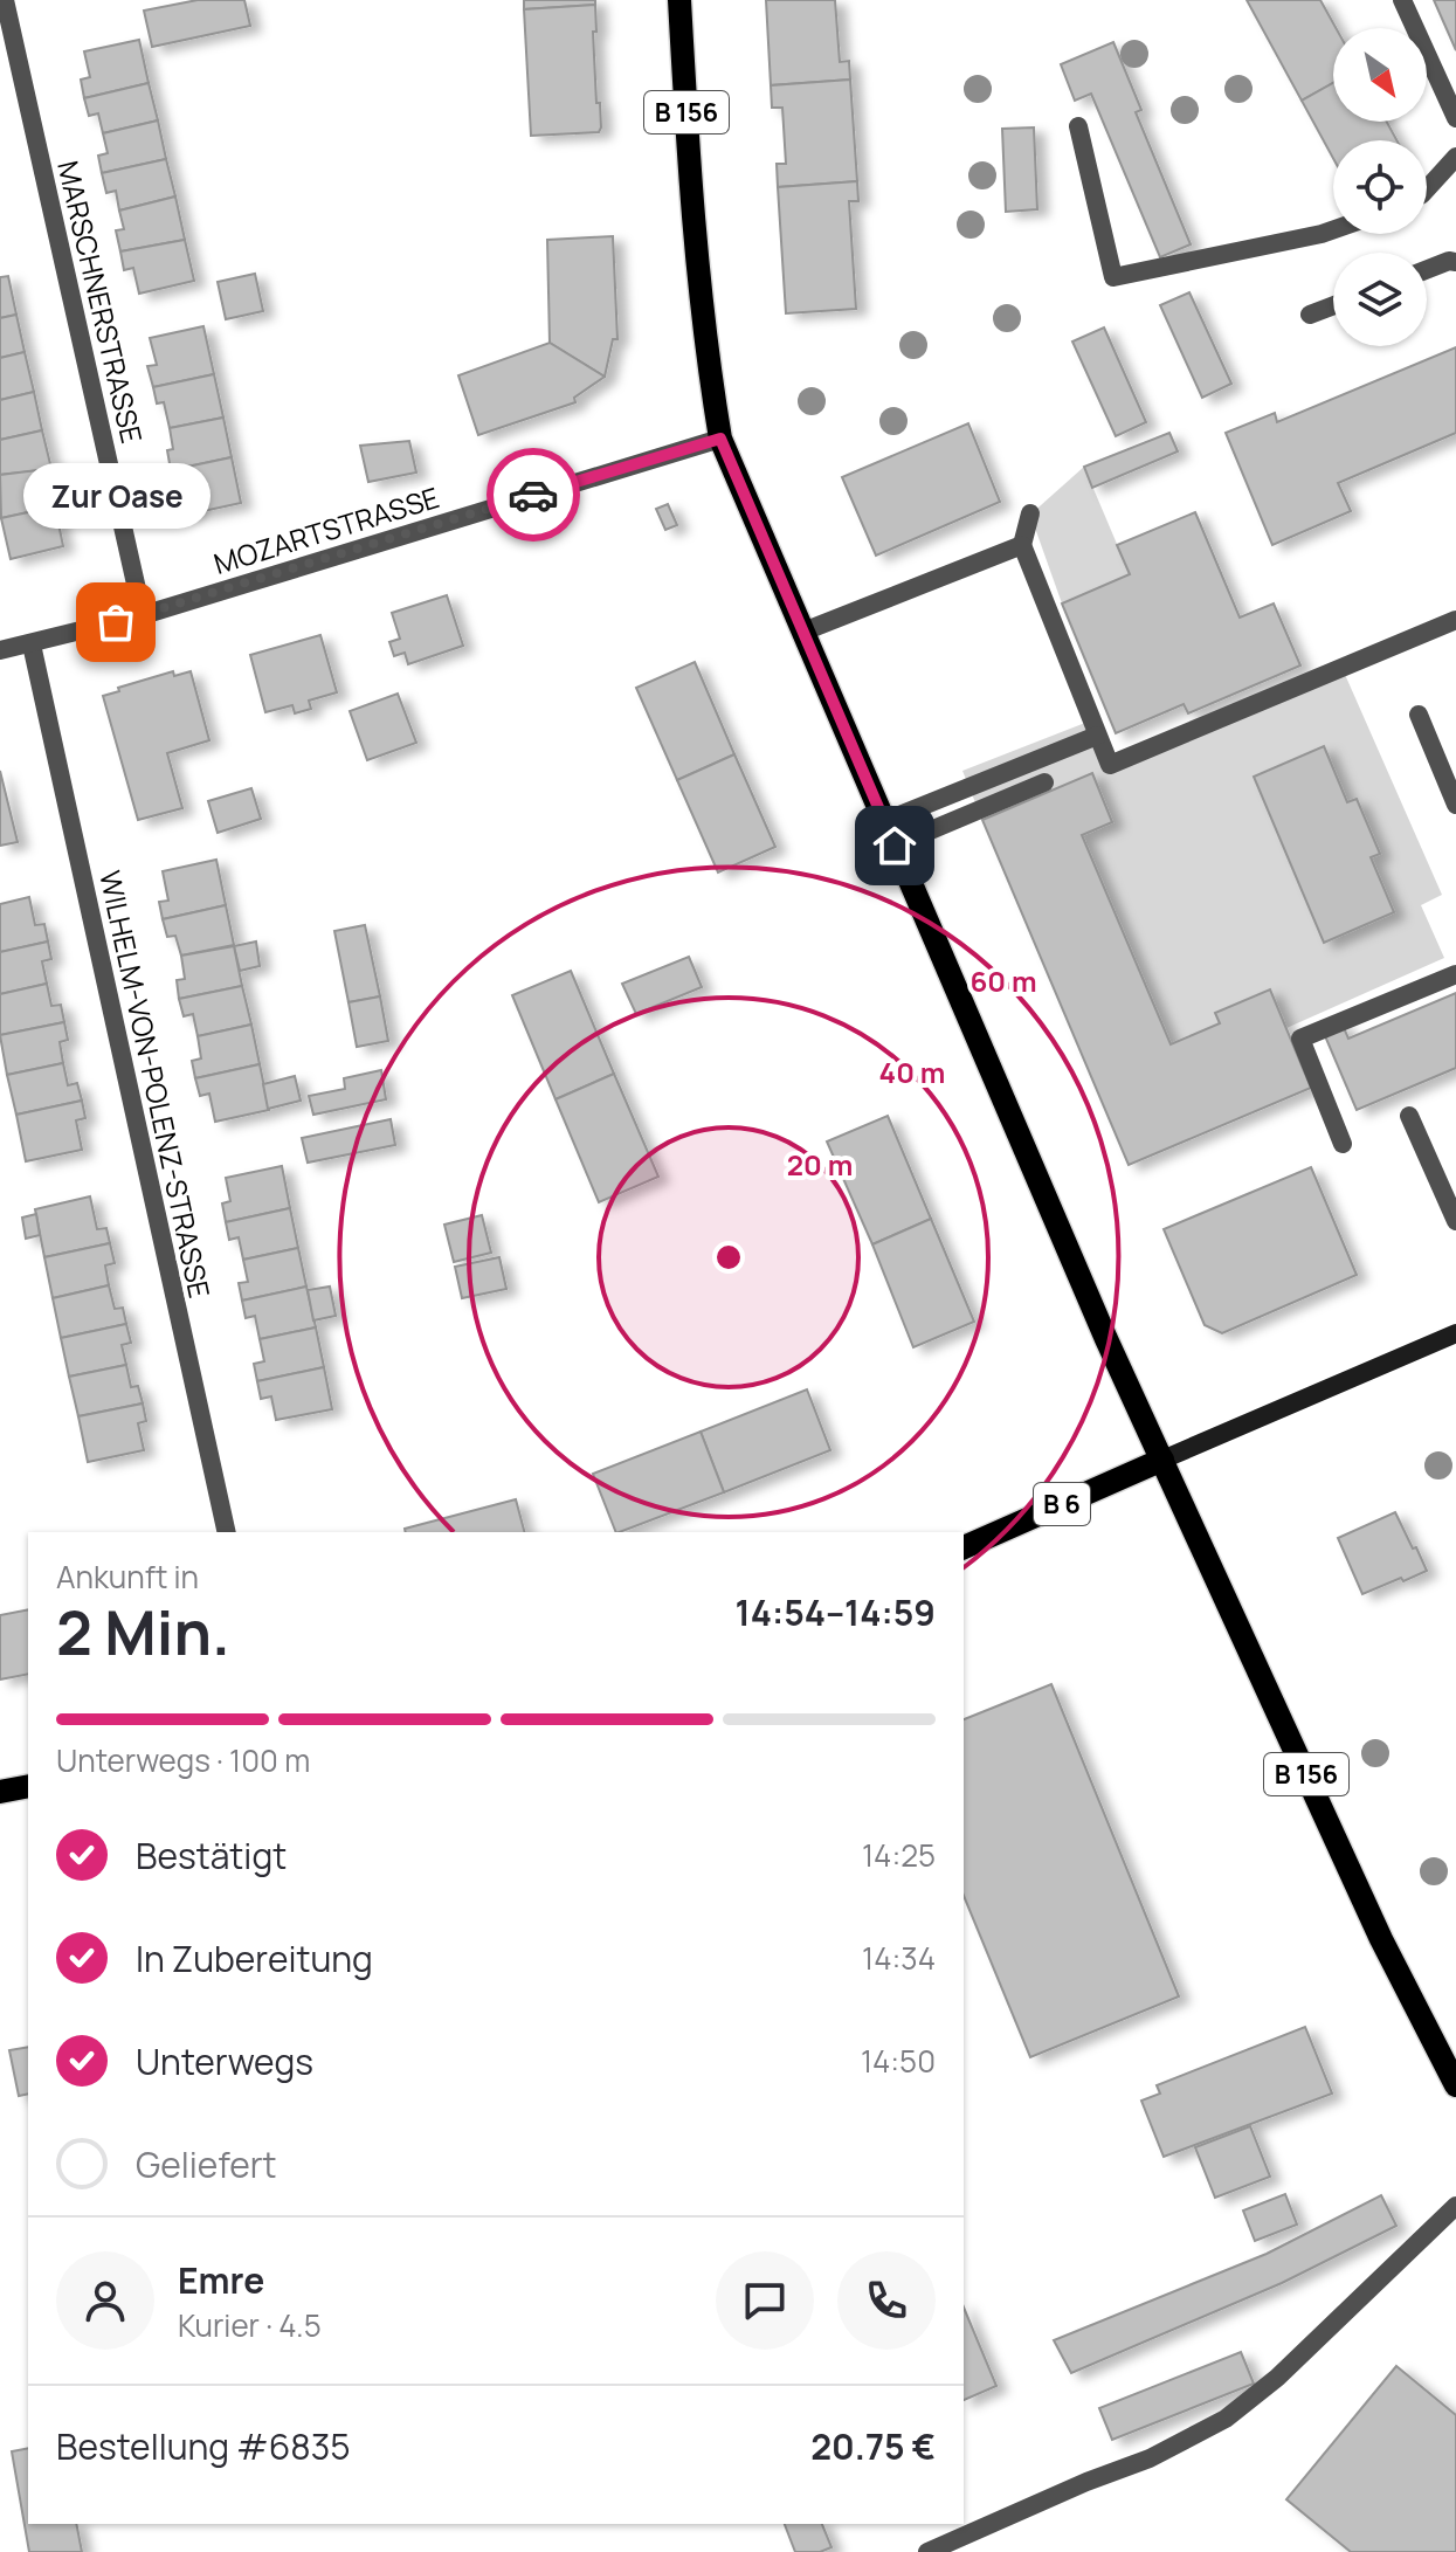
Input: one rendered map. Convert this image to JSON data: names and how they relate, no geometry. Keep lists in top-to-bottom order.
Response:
{
  "streets": {
    "main road": ["B 156", "B 6"],
    "street": ["MARSCHNERSTRASSE", "MOZARTSTRASSE", "WILHELM-VON-POLENZ-STRASSE"]
  },
  "crossings": [
    ["B 156", "MOZARTSTRASSE"],
    ["B 156", "B 6"],
    ["MARSCHNERSTRASSE", "MOZARTSTRASSE"],
    ["MOZARTSTRASSE", "WILHELM-VON-POLENZ-STRASSE"]
  ],
  "places": ["Zur Oase"],
  "north": "bottom right",
  "page": {
    "bubble": "Zur Oase",
    "heading": ["2 Min.", "Ankunft in", "14:54–14:59"],
    "panel": [
      "Emre",
      "Kurier · 4.5",
      "Bestellung #6835",
      "20.75 €"
    ],
    "bar": "Unterwegs · 100 m",
    "list": [
      ["Bestätigt", "14:25"],
      ["In Zubereitung", "14:34"],
      ["Unterwegs", "14:50"],
      "Geliefert"
    ]
  },
  "rings": ["60 m", "40 m", "20 m"]
}
